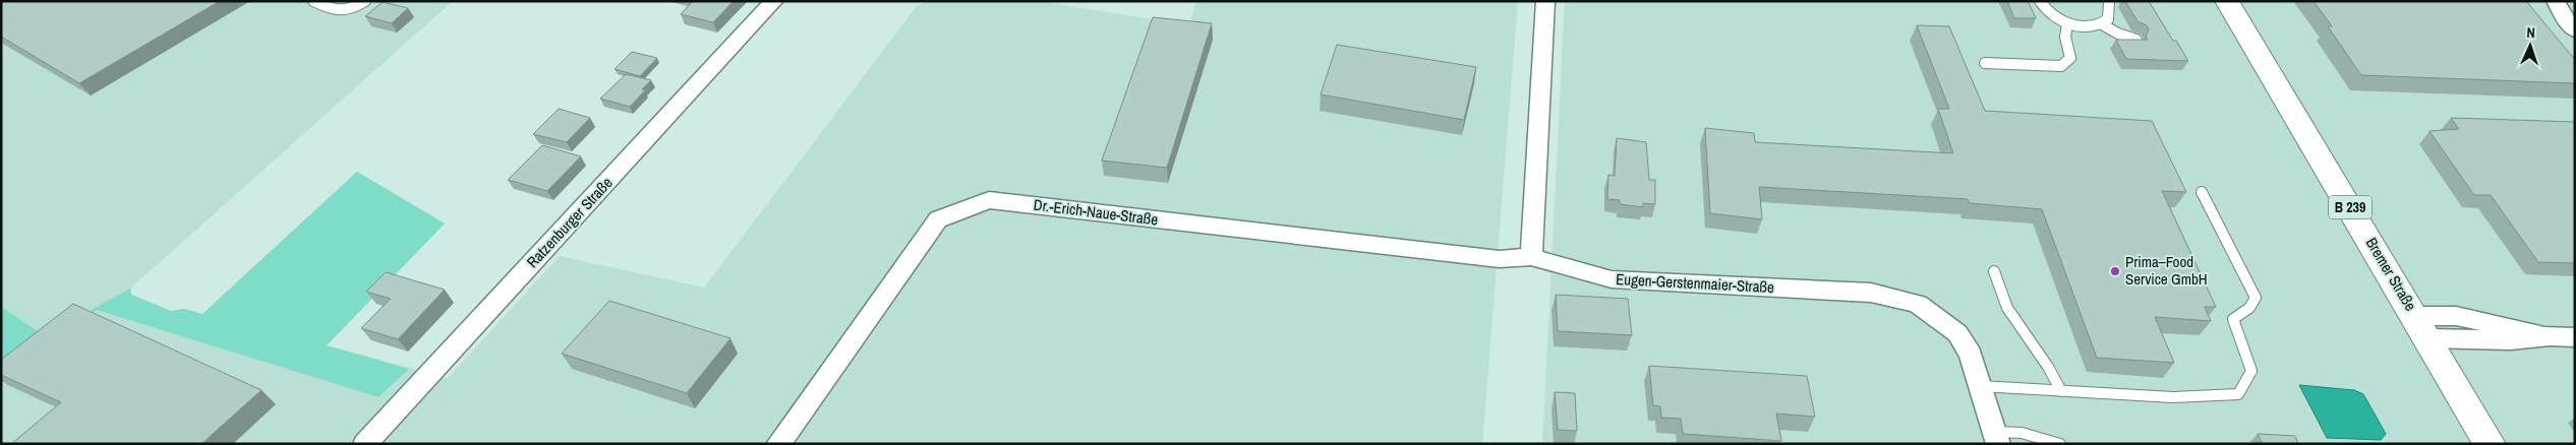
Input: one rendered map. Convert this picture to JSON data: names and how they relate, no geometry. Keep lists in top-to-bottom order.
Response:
{
  "streets": {
    "main road": ["B 239", "Bremer Straße"],
    "street": ["Dr.-Erich-Naue-Straße", "Ratzenburger Straße", "Eugen-Gerstenmaier-Straße"]
  },
  "crossings": [
    ["Dr.-Erich-Naue-Straße", "Eugen-Gerstenmaier-Straße"]
  ],
  "places": ["Prima–Food Service GmbH"],
  "north": "top"
}
